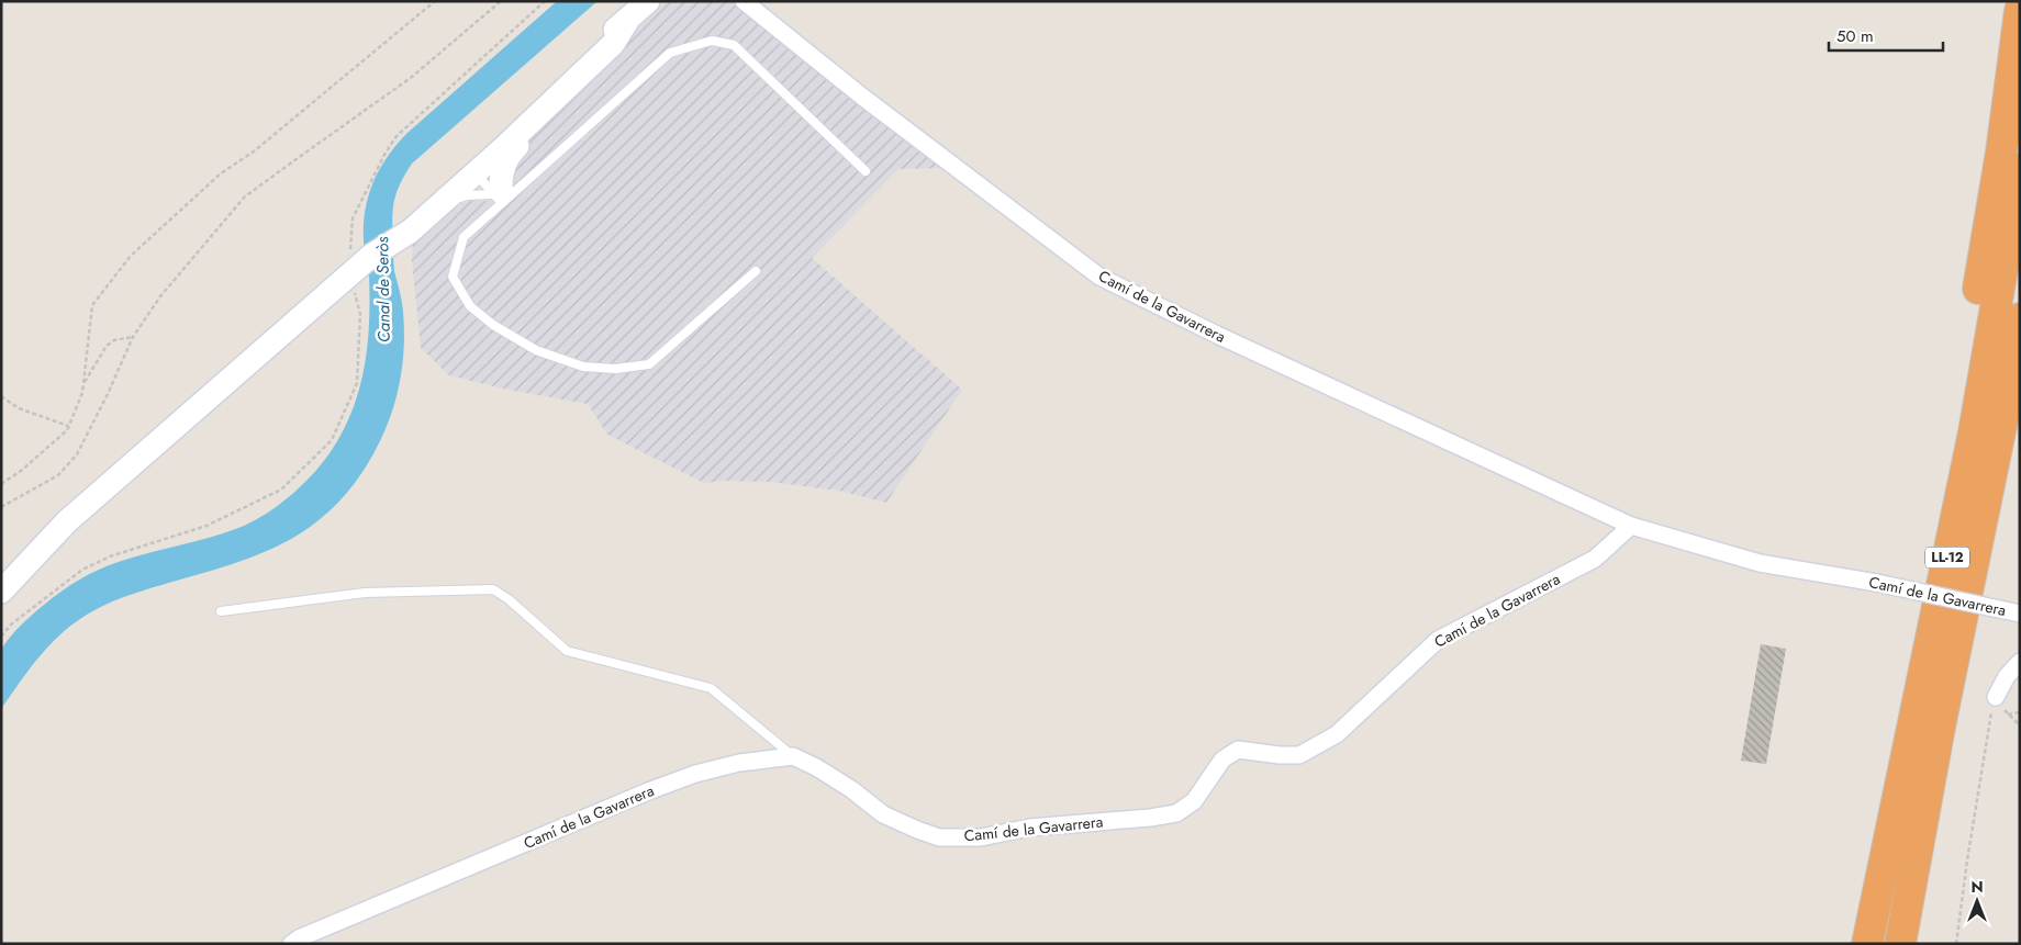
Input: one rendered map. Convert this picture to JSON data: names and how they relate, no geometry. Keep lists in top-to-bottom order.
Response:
{
  "streets": {
    "highway": ["LL-12"],
    "street": ["Camí de la Gavarrera"]
  },
  "water": ["Canal de Seròs"],
  "scale_bar": "50 m",
  "north": "top"
}
